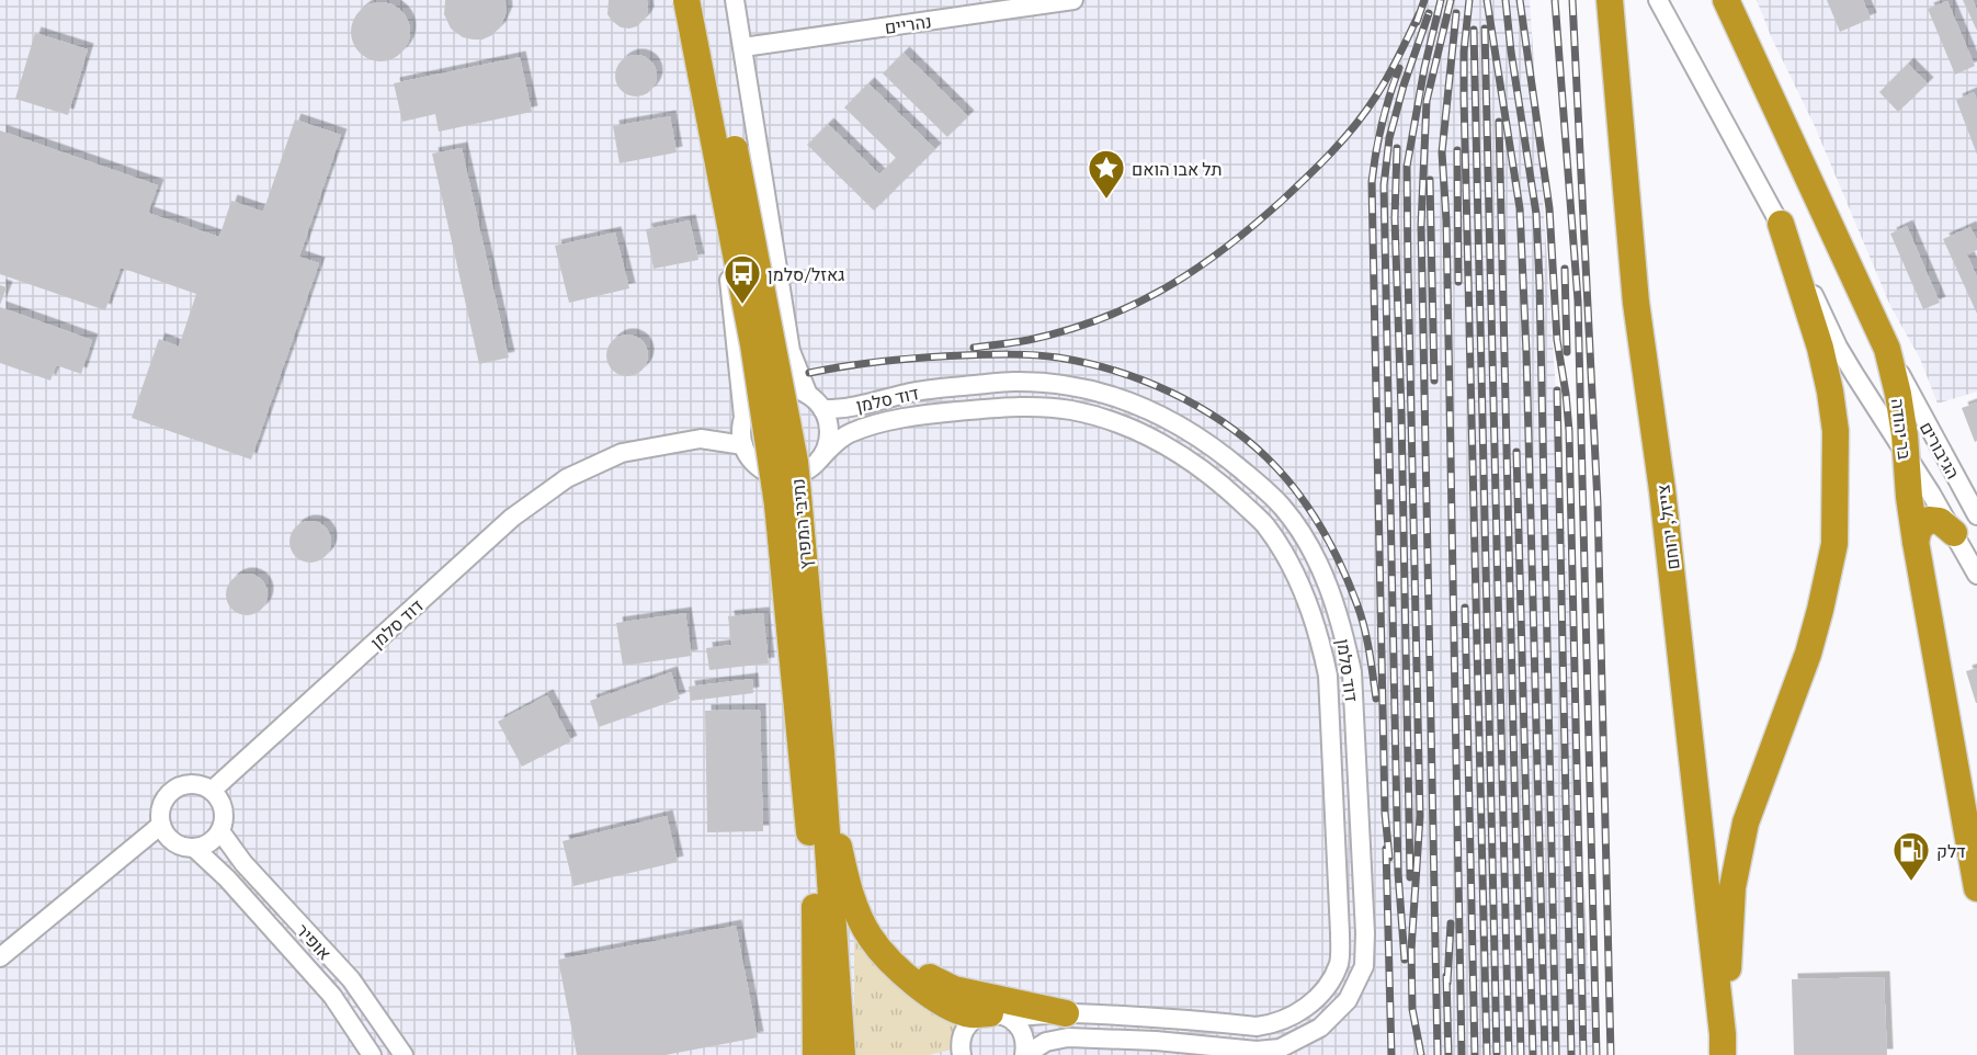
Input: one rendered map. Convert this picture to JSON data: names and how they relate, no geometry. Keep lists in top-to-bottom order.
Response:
{
  "streets": {
    "highway": ["בר יהודה", "נתיבי המפרץ", "צייזל, ירוחם"],
    "street": [
      "נהריים",
      "דוד סלמן",
      "הגיבורים",
      "אופיר"
    ]
  },
  "crossings": [
    ["דוד סלמן", "אופיר"],
    ["בר יהודה", "הגיבורים"]
  ],
  "places": {
    "place": ["תל אבו הואם"],
    "bus stop": ["גאזל/סלמן"],
    "fuel station": ["דלק"]
  }
}
